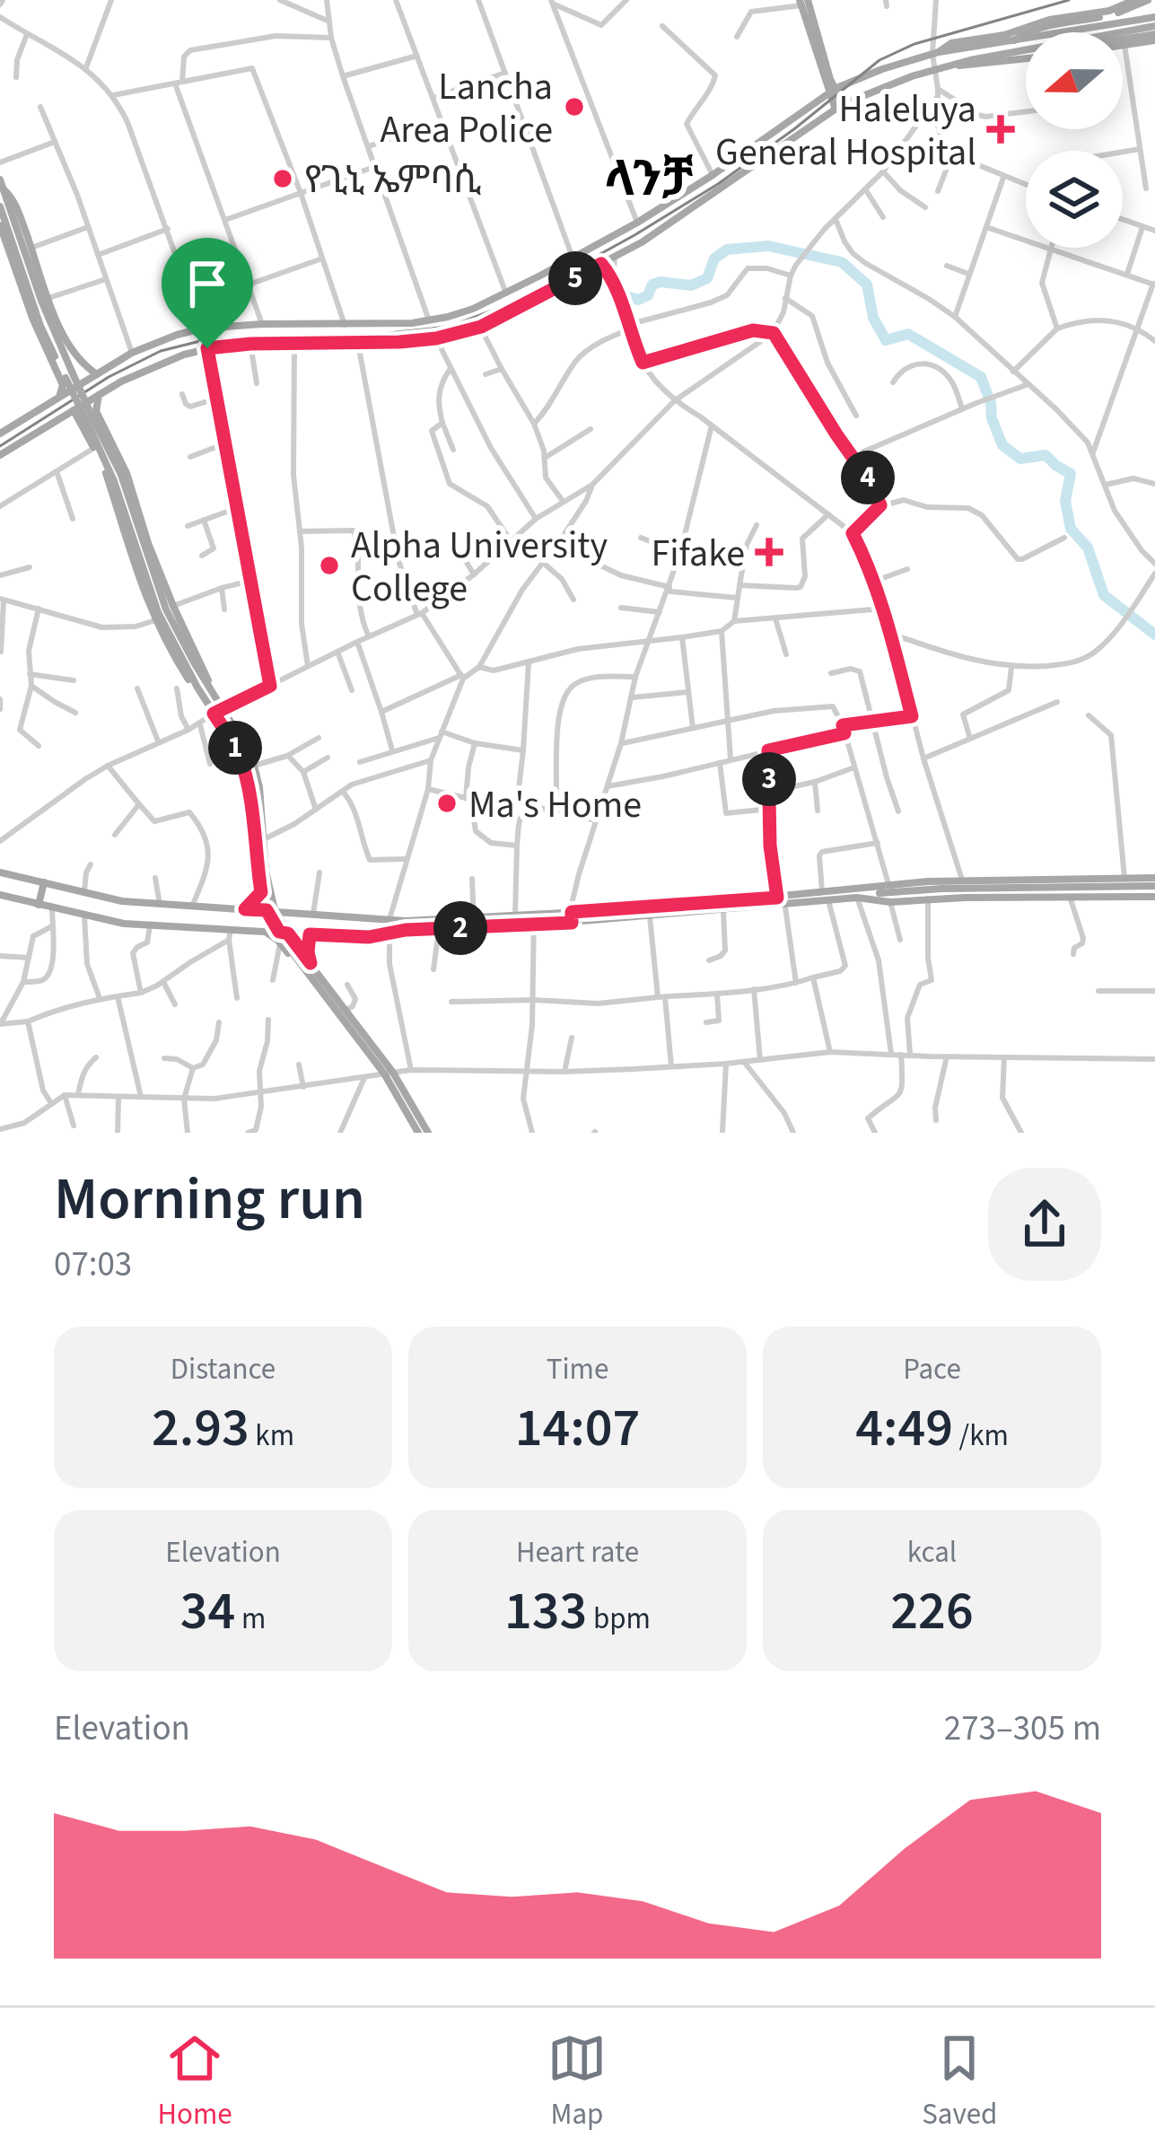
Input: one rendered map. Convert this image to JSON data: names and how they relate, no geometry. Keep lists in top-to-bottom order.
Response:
{
  "districts": ["ላንቻ"],
  "places": {
    "other": [
      "Lancha Area Police",
      "የጊኒ ኤምባሲ",
      "Alpha University College",
      "Ma's Home"
    ],
    "health": ["Haleluya General Hospital", "Fifake"]
  },
  "north": "left",
  "page": {
    "pins": [
      "5",
      "4",
      "1",
      "3",
      "2"
    ],
    "heading": ["Morning run", "07:03"],
    "stats": [
      ["Distance", "2.93 km"],
      ["Time", "14:07"],
      ["Pace", "4:49 /km"],
      ["Elevation", "34 m"],
      ["Heart rate", "133 bpm"],
      ["kcal", "226"]
    ],
    "chart": ["Elevation", "273–305 m"],
    "tabs": ["Home", "Map", "Saved"]
  }
}
